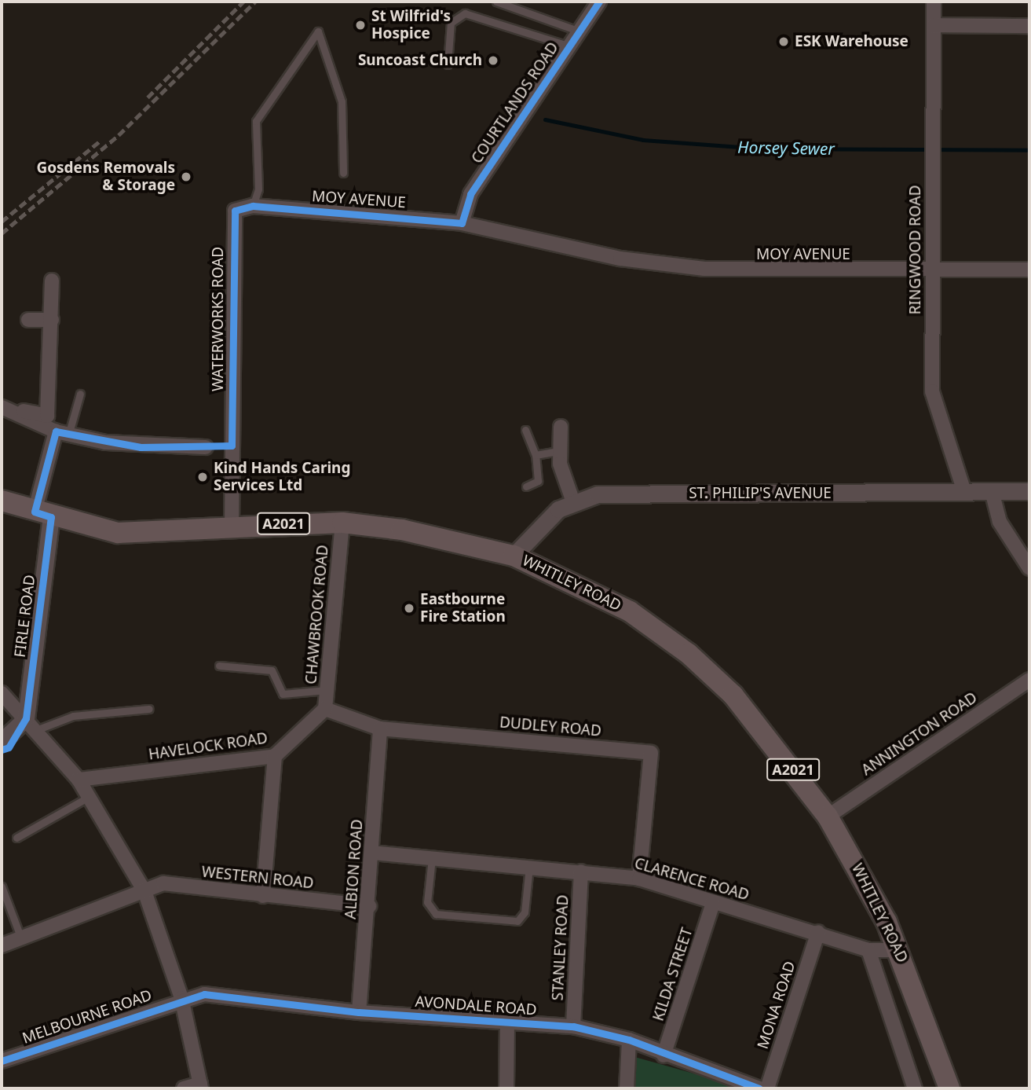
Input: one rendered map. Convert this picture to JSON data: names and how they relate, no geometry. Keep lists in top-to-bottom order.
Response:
{
  "streets": {
    "main road": ["A2021", "WHITLEY ROAD"],
    "street": [
      "COURTLANDS ROAD",
      "MOY AVENUE",
      "RINGWOOD ROAD",
      "WATERWORKS ROAD",
      "ST. PHILIP'S AVENUE",
      "CHAWBROOK ROAD",
      "FIRLE ROAD",
      "DUDLEY ROAD",
      "ANNINGTON ROAD",
      "HAVELOCK ROAD",
      "ALBION ROAD",
      "WESTERN ROAD",
      "CLARENCE ROAD",
      "STANLEY ROAD",
      "KILDA STREET",
      "MONA ROAD",
      "AVONDALE ROAD",
      "MELBOURNE ROAD"
    ]
  },
  "crossings": [
    ["COURTLANDS ROAD", "MOY AVENUE"],
    ["MOY AVENUE", "RINGWOOD ROAD"],
    ["MOY AVENUE", "WATERWORKS ROAD"],
    ["RINGWOOD ROAD", "ST. PHILIP'S AVENUE"],
    ["WATERWORKS ROAD", "WHITLEY ROAD"],
    ["ST. PHILIP'S AVENUE", "WHITLEY ROAD"],
    ["WHITLEY ROAD", "CHAWBROOK ROAD"],
    ["WHITLEY ROAD", "FIRLE ROAD"],
    ["WHITLEY ROAD", "ANNINGTON ROAD"],
    ["WHITLEY ROAD", "CLARENCE ROAD"],
    ["CHAWBROOK ROAD", "DUDLEY ROAD"],
    ["CHAWBROOK ROAD", "HAVELOCK ROAD"],
    ["DUDLEY ROAD", "HAVELOCK ROAD"],
    ["DUDLEY ROAD", "ALBION ROAD"],
    ["DUDLEY ROAD", "CLARENCE ROAD"],
    ["ALBION ROAD", "WESTERN ROAD"],
    ["ALBION ROAD", "CLARENCE ROAD"],
    ["ALBION ROAD", "AVONDALE ROAD"],
    ["CLARENCE ROAD", "STANLEY ROAD"],
    ["CLARENCE ROAD", "KILDA STREET"],
    ["CLARENCE ROAD", "MONA ROAD"],
    ["STANLEY ROAD", "AVONDALE ROAD"],
    ["KILDA STREET", "AVONDALE ROAD"],
    ["AVONDALE ROAD", "MELBOURNE ROAD"]
  ],
  "water": ["Horsey Sewer"],
  "places": [
    "St Wilfrid's Hospice",
    "ESK Warehouse",
    "Suncoast Church",
    "Gosdens Removals & Storage",
    "Kind Hands Caring Services Ltd",
    "Eastbourne Fire Station"
  ]
}
